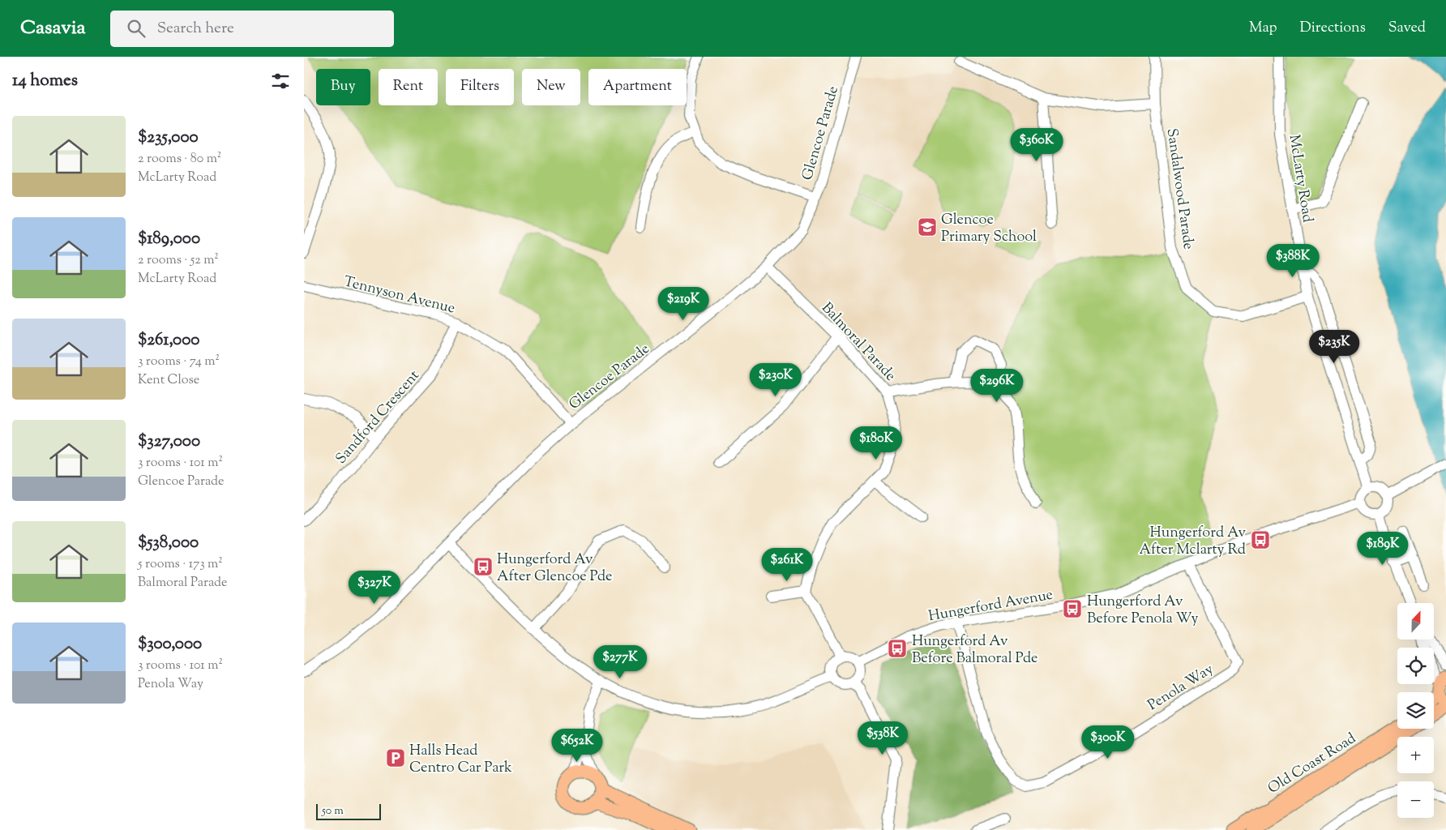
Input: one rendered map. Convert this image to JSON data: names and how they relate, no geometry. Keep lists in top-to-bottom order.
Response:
{
  "streets": {
    "main road": ["Old Coast Road"],
    "street": [
      "Glencoe Parade",
      "McLarty Road",
      "Sandalwood Parade",
      "Tennyson Avenue",
      "Balmoral Parade",
      "Sandford Crescent",
      "Hungerford Avenue",
      "Penola Way"
    ]
  },
  "crossings": [
    ["Glencoe Parade", "Tennyson Avenue"],
    ["Glencoe Parade", "Balmoral Parade"],
    ["McLarty Road", "Sandalwood Parade"],
    ["McLarty Road", "Hungerford Avenue"],
    ["Tennyson Avenue", "Sandford Crescent"],
    ["Hungerford Avenue", "Penola Way"]
  ],
  "places": {
    "school or university": ["Glencoe Primary School"],
    "bus stop": [
      "Hungerford Av After Mclarty Rd",
      "Hungerford Av After Glencoe Pde",
      "Hungerford Av Before Penola Wy",
      "Hungerford Av Before Balmoral Pde"
    ],
    "parking": ["Halls Head Centro Car Park"]
  },
  "scale_bar": "50 m",
  "north": "top",
  "page": {
    "header": "Casavia",
    "search": "Search here",
    "nav": ["Map", "Directions", "Saved"],
    "heading": "14 homes",
    "chip": [
      "Buy",
      "Rent",
      "Filters",
      "New",
      "Apartment"
    ],
    "list": [
      {
        "name": "$235,000",
        "note": "2 rooms · 80 m² · McLarty Road"
      },
      {
        "name": "$189,000",
        "note": "2 rooms · 52 m² · McLarty Road"
      },
      {
        "name": "$261,000",
        "note": "3 rooms · 74 m² · Kent Close"
      },
      {
        "name": "$327,000",
        "note": "3 rooms · 101 m² · Glencoe Parade"
      },
      {
        "name": "$538,000",
        "note": "5 rooms · 173 m² · Balmoral Parade"
      },
      {
        "name": "$300,000",
        "note": "3 rooms · 101 m² · Penola Way"
      }
    ],
    "price": [
      "$360K",
      "$388K",
      "$219K",
      "$235K",
      "$230K",
      "$296K",
      "$180K",
      "$189K",
      "$261K",
      "$327K",
      "$277K",
      "$538K",
      "$300K",
      "$652K"
    ],
    "map_buttons": ["+", "−"],
    "scale": "50 m"
  }
}
